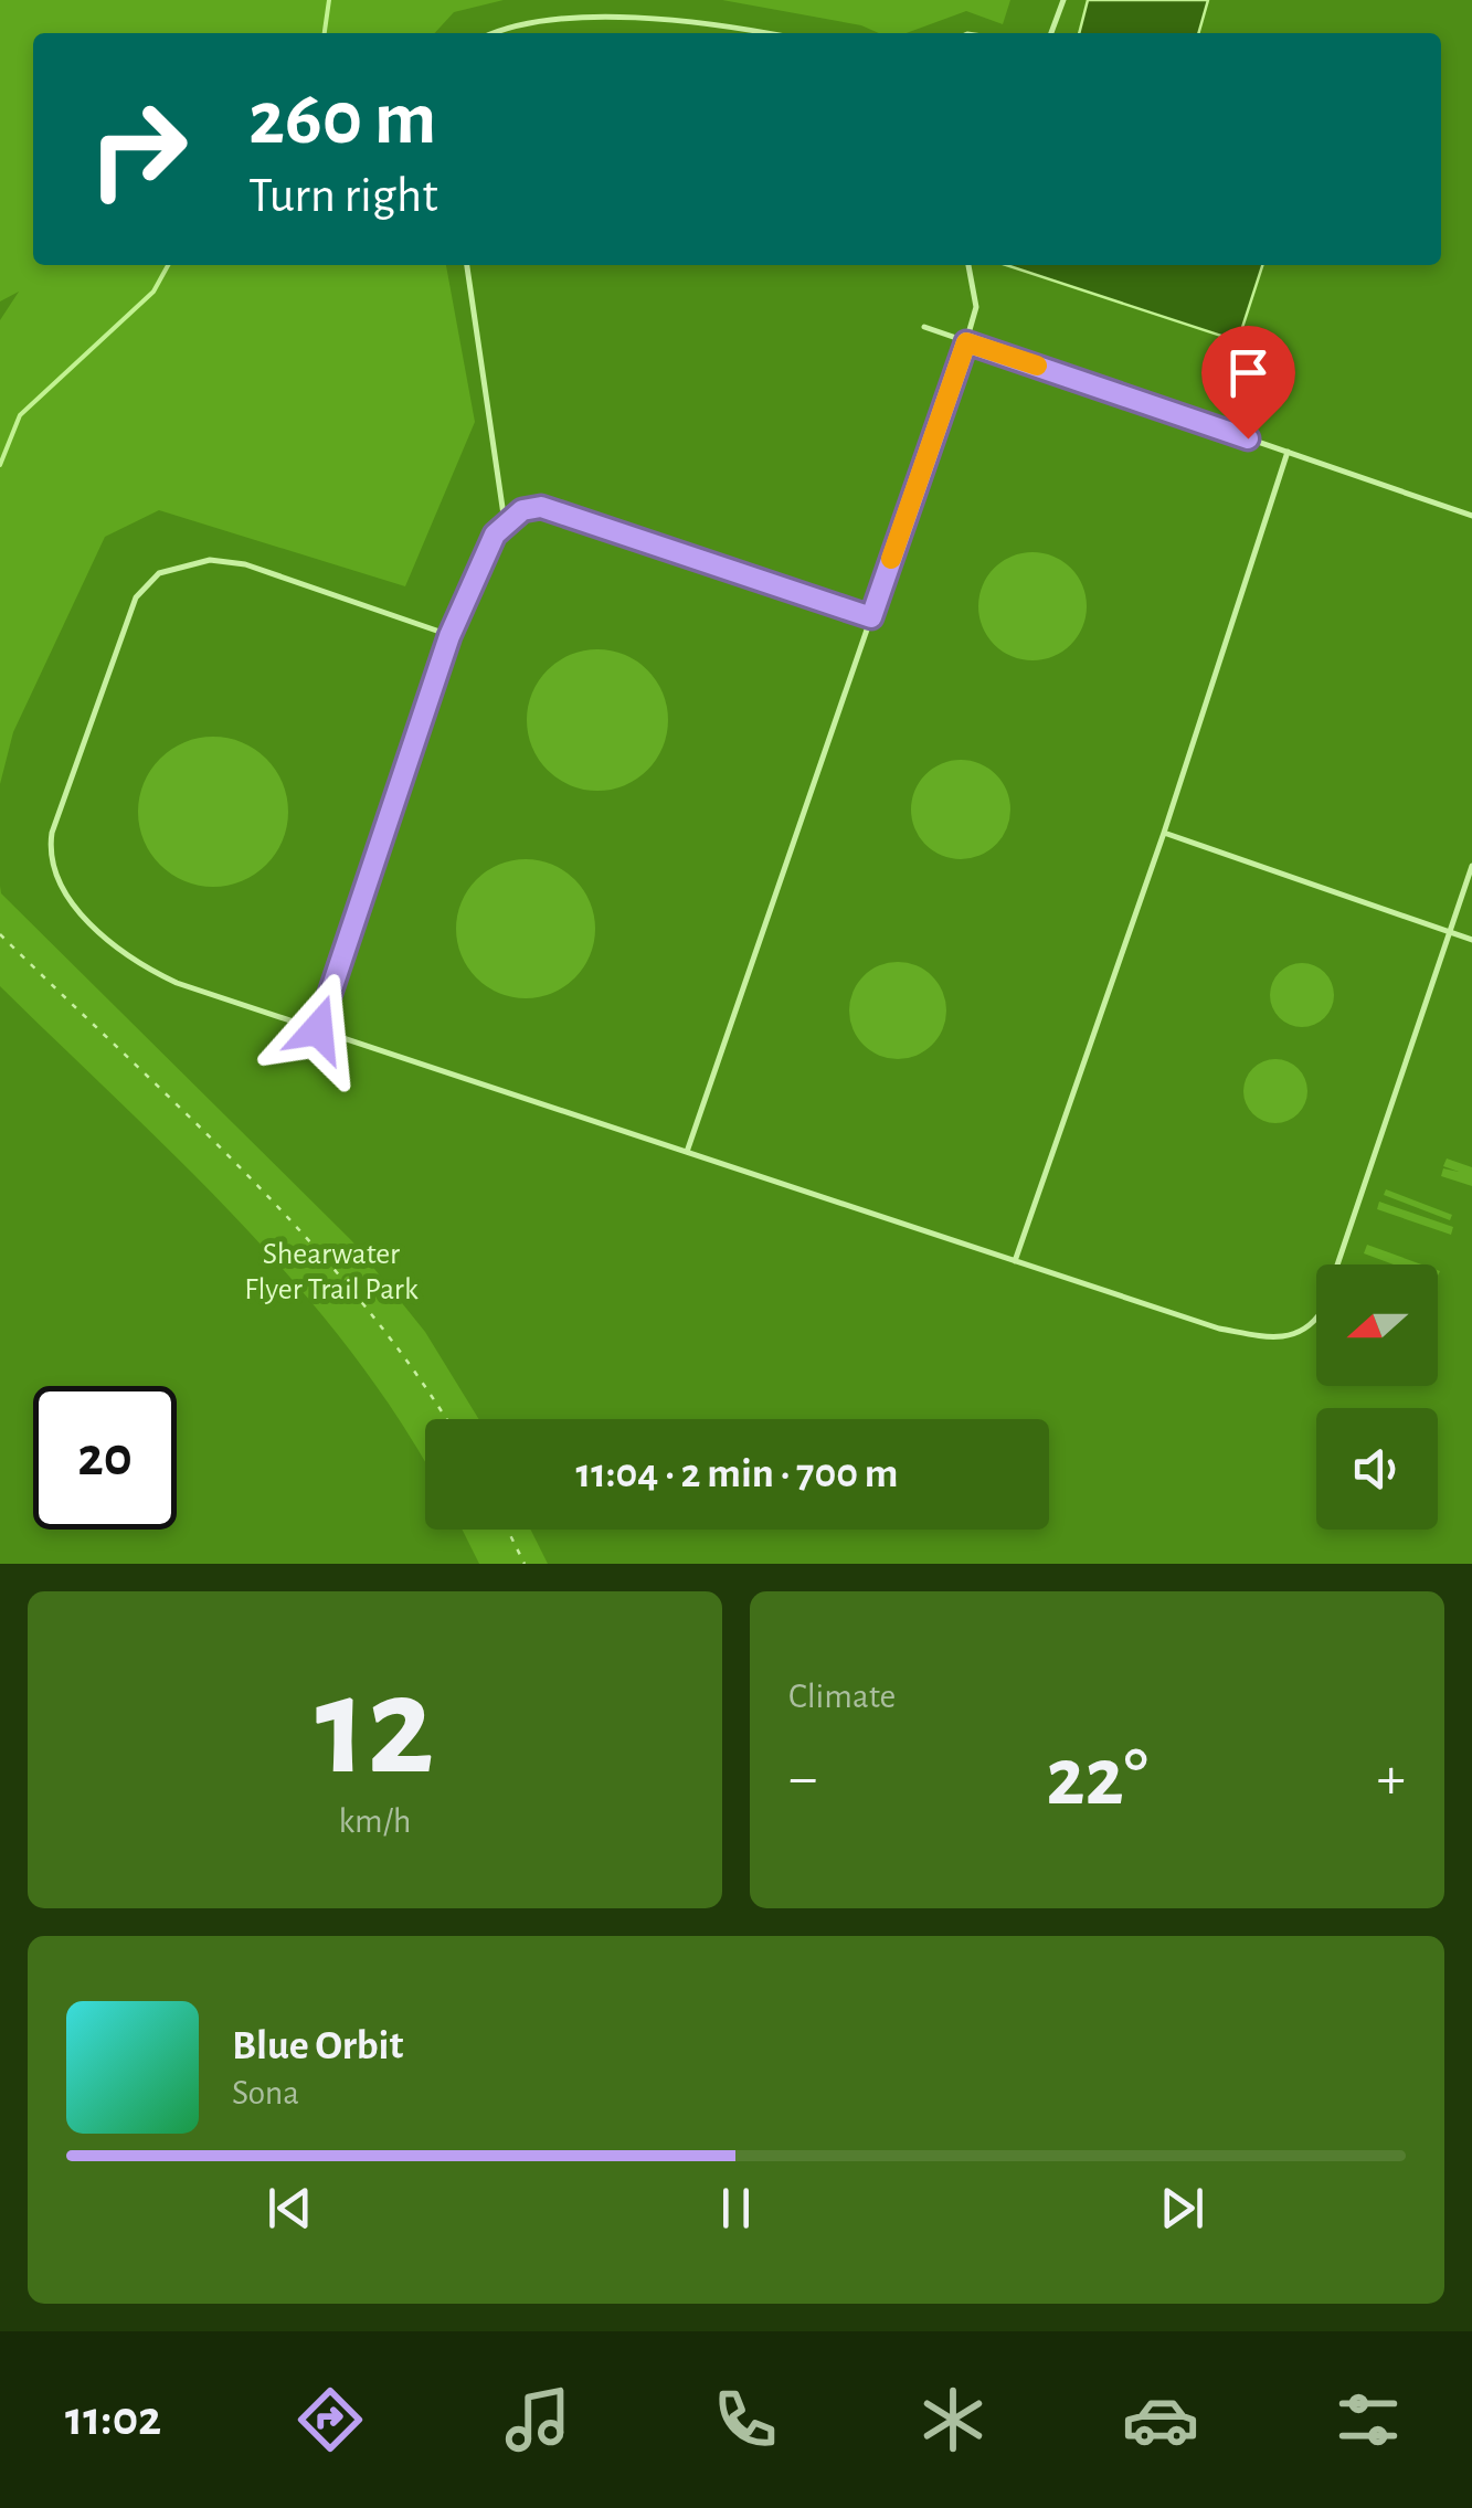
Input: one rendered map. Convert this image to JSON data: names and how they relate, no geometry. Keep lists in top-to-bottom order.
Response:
{
  "parks": ["Shearwater Flyer Trail Park"],
  "north": "left",
  "page": {
    "turn": ["260 m", "Turn right"],
    "limit": "20",
    "trip": "11:04 · 2 min · 700 m",
    "tile": [
      ["12", "km/h"],
      "Climate"
    ],
    "heat": ["−", "22°", "+"],
    "song": ["Blue Orbit", "Sona"],
    "tabs": "11:02"
  }
}
